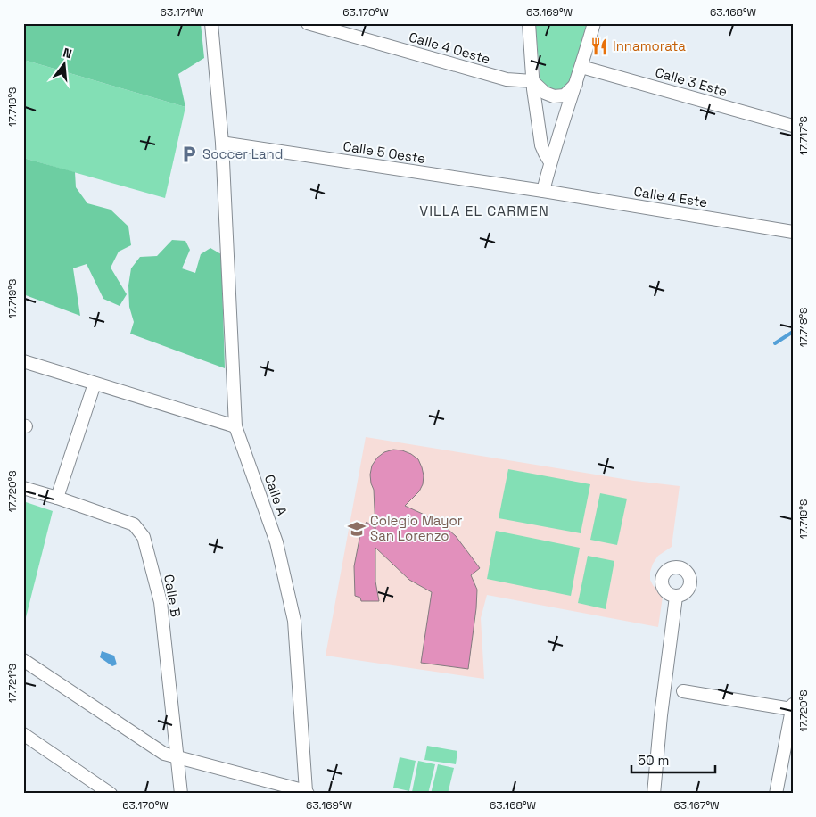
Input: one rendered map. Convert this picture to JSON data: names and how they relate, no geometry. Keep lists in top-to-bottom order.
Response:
{
  "streets": {
    "street": [
      "Calle 4 Oeste",
      "Calle 3 Este",
      "Calle 5 Oeste",
      "Calle 4 Este",
      "Calle A",
      "Calle B"
    ]
  },
  "crossings": [
    ["Calle 5 Oeste", "Calle 4 Este"],
    ["Calle 5 Oeste", "Calle A"]
  ],
  "districts": ["VILLA EL CARMEN"],
  "places": {
    "restaurant": ["Innamorata"],
    "parking": ["Soccer Land"],
    "school or university": ["Colegio Mayor San Lorenzo"]
  },
  "scale_bar": "50 m",
  "north": "top",
  "coordinates": [
    "63.171°W",
    "63.170°W",
    "63.169°W",
    "63.168°W",
    "17.718°S",
    "17.717°S",
    "17.719°S",
    "17.720°S",
    "17.721°S",
    "63.167°W"
  ]
}
